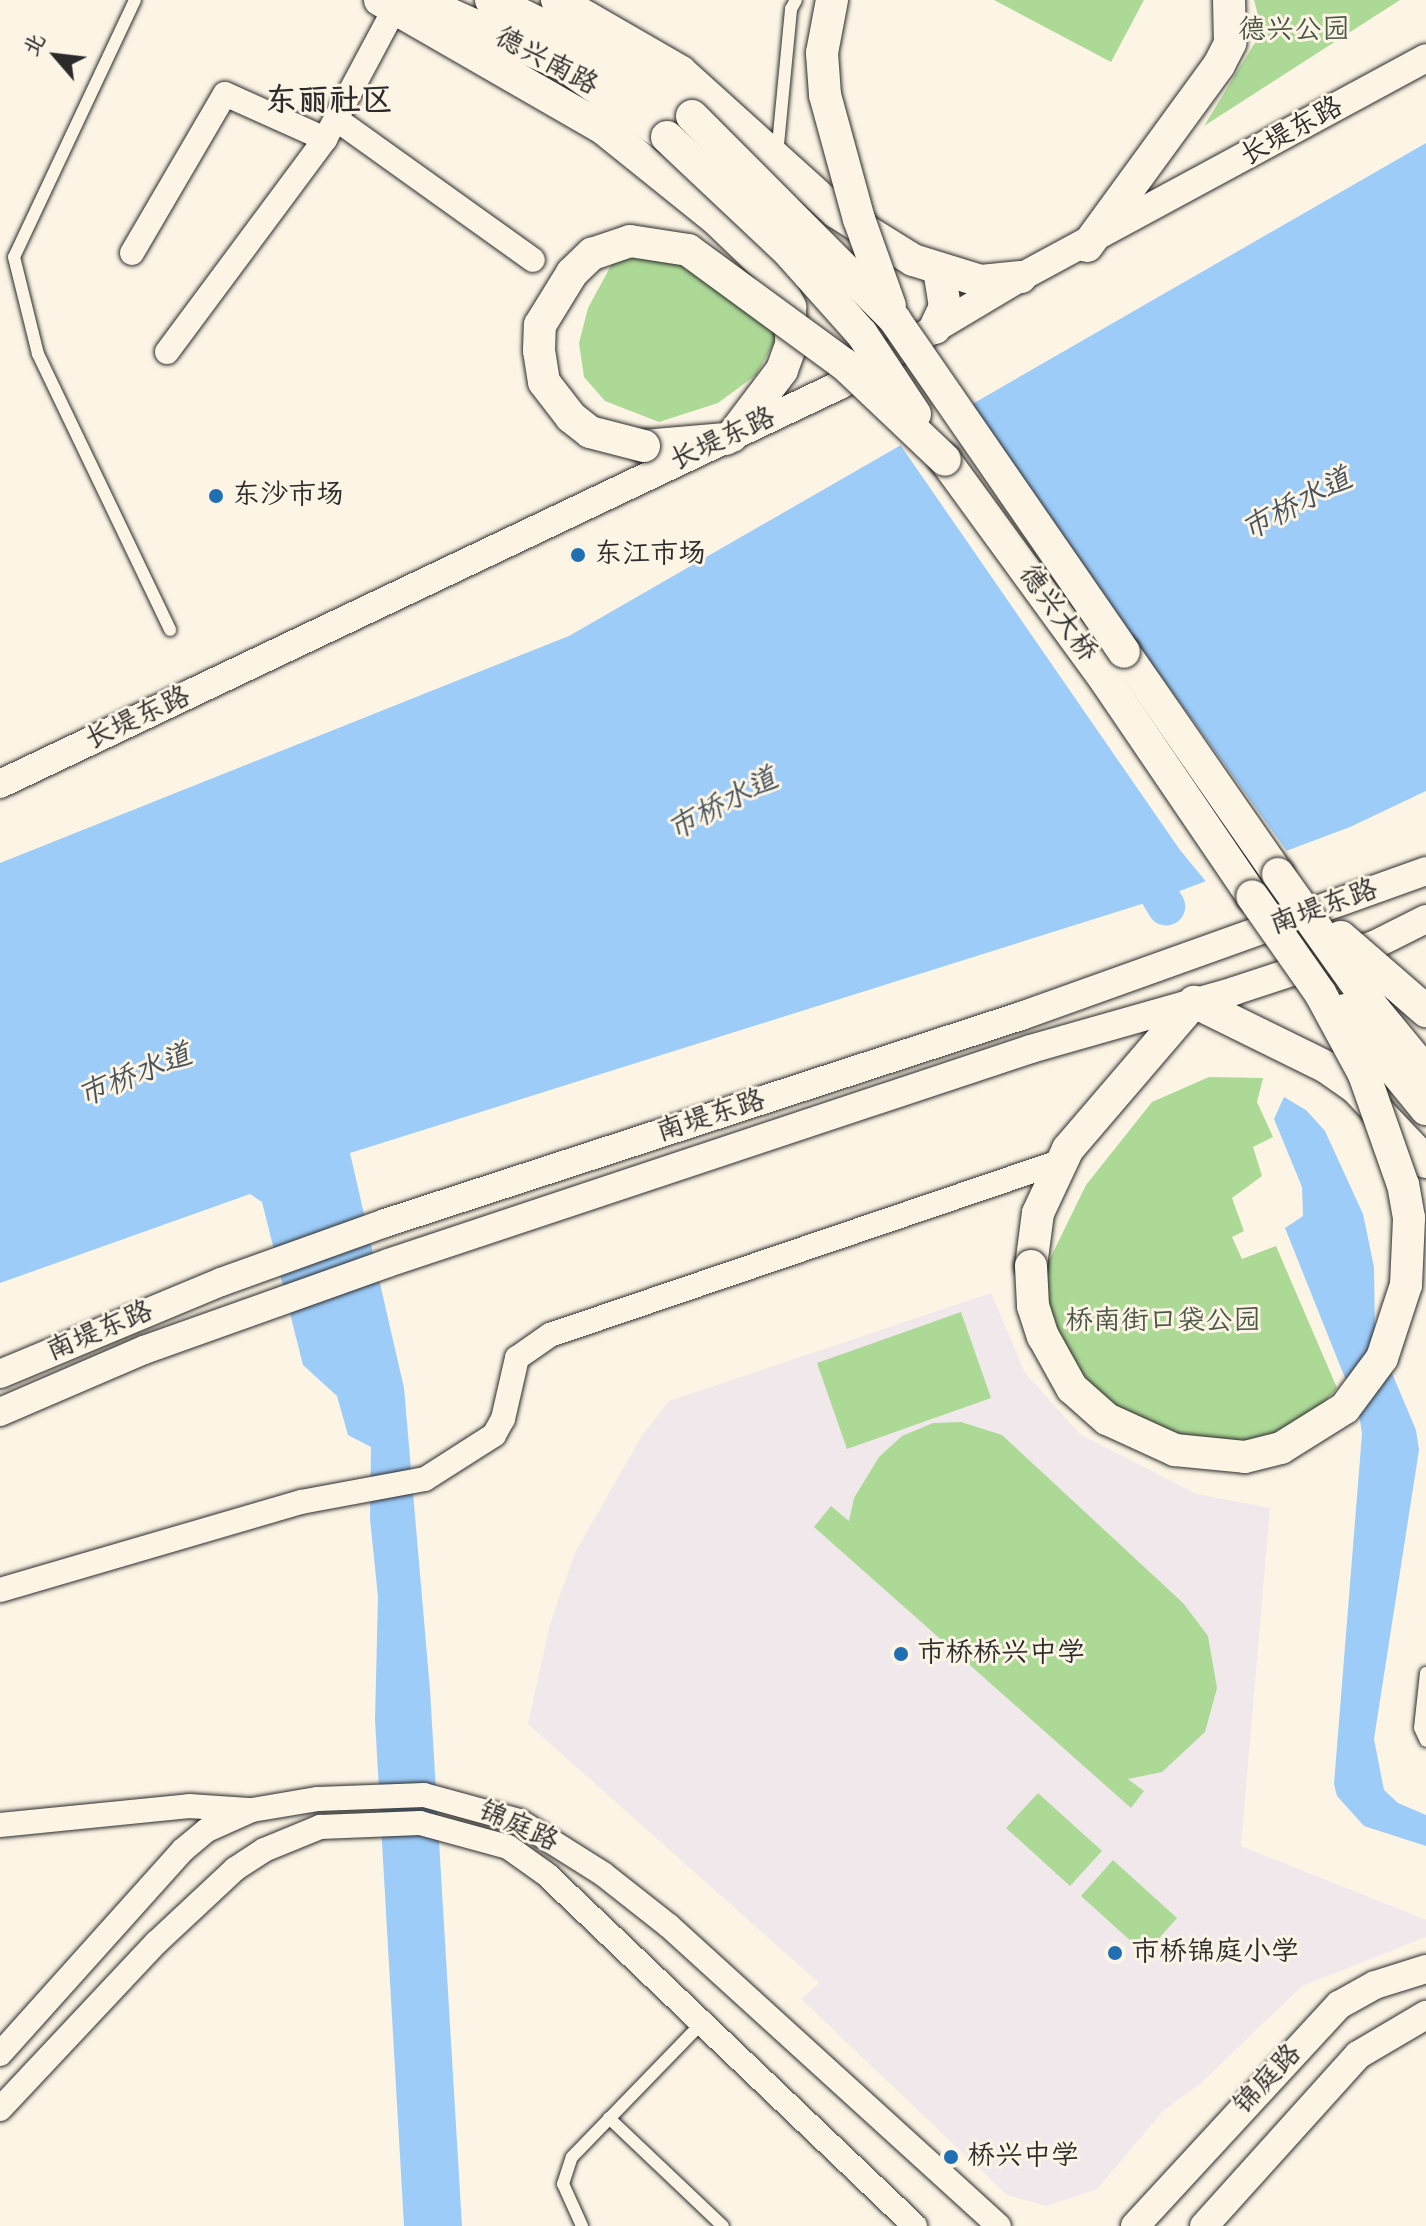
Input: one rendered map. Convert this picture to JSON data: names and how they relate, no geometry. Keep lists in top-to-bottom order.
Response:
{
  "streets": {
    "main road": ["德兴南路", "德兴大桥"],
    "street": ["长堤东路", "南堤东路", "锦庭路"]
  },
  "crossings": [
    ["德兴南路", "德兴大桥"]
  ],
  "districts": ["东丽社区"],
  "water": ["市桥水道"],
  "parks": ["德兴公园", "桥南街口袋公园"],
  "places": [
    "东沙市场",
    "东江市场",
    "市桥桥兴中学",
    "市桥锦庭小学",
    "桥兴中学"
  ],
  "north": "top left"
}
